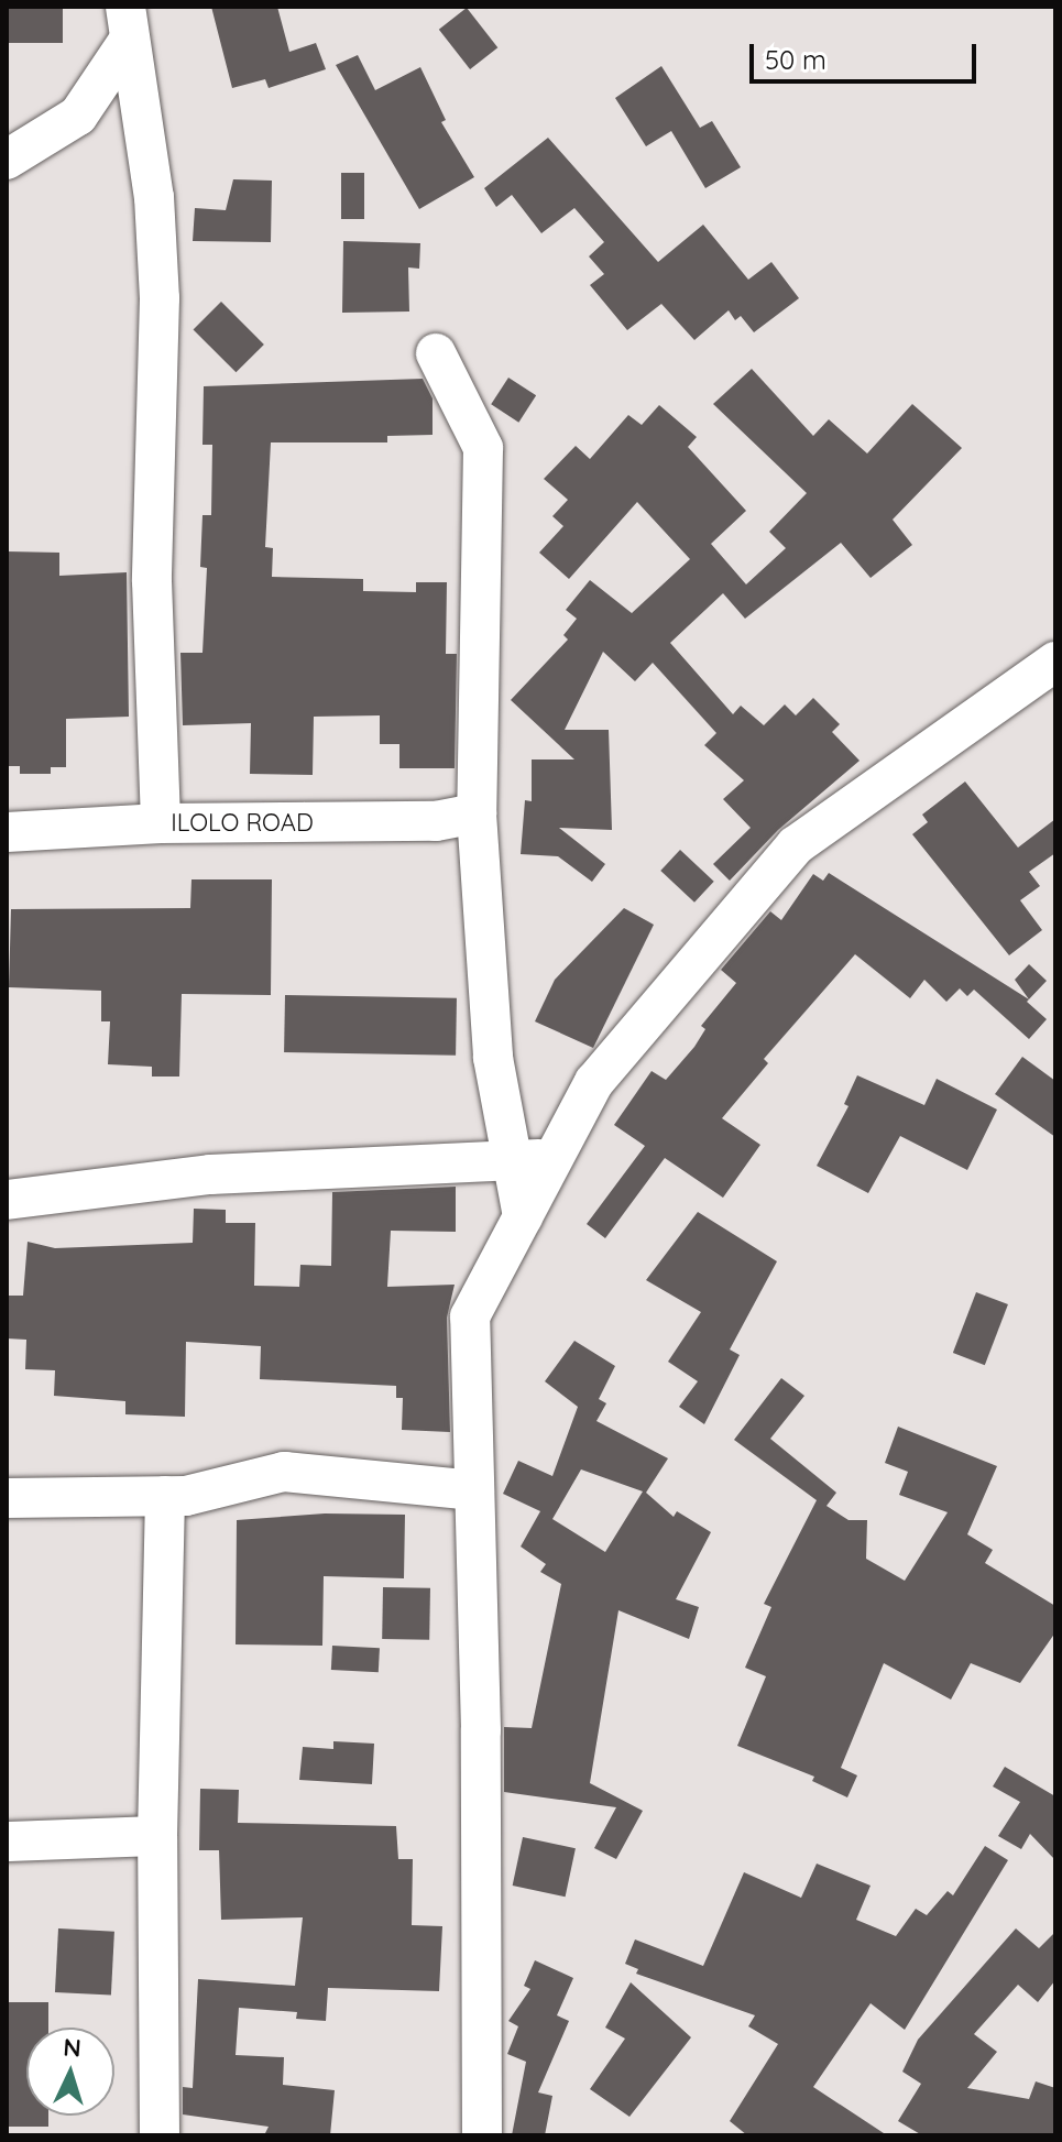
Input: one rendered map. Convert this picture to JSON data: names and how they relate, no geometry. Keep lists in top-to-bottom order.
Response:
{
  "streets": {
    "street": ["ILOLO ROAD"]
  },
  "scale_bar": "50 m",
  "north": "top"
}
